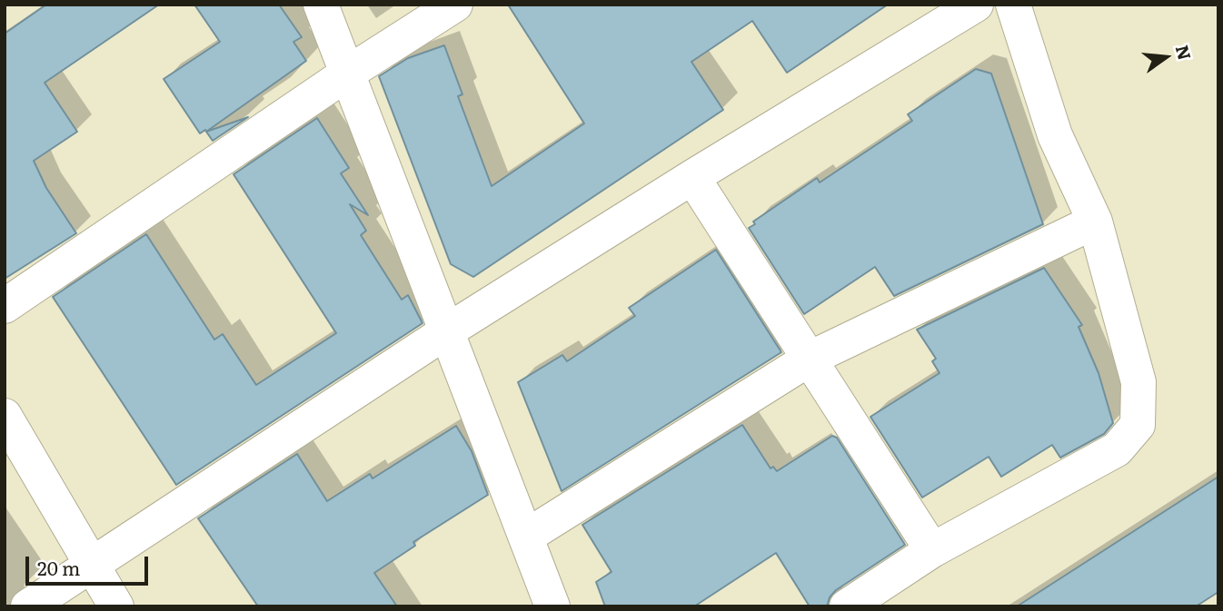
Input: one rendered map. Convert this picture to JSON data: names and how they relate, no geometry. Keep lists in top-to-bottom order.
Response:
{
  "scale_bar": "20 m",
  "north": "right"
}
